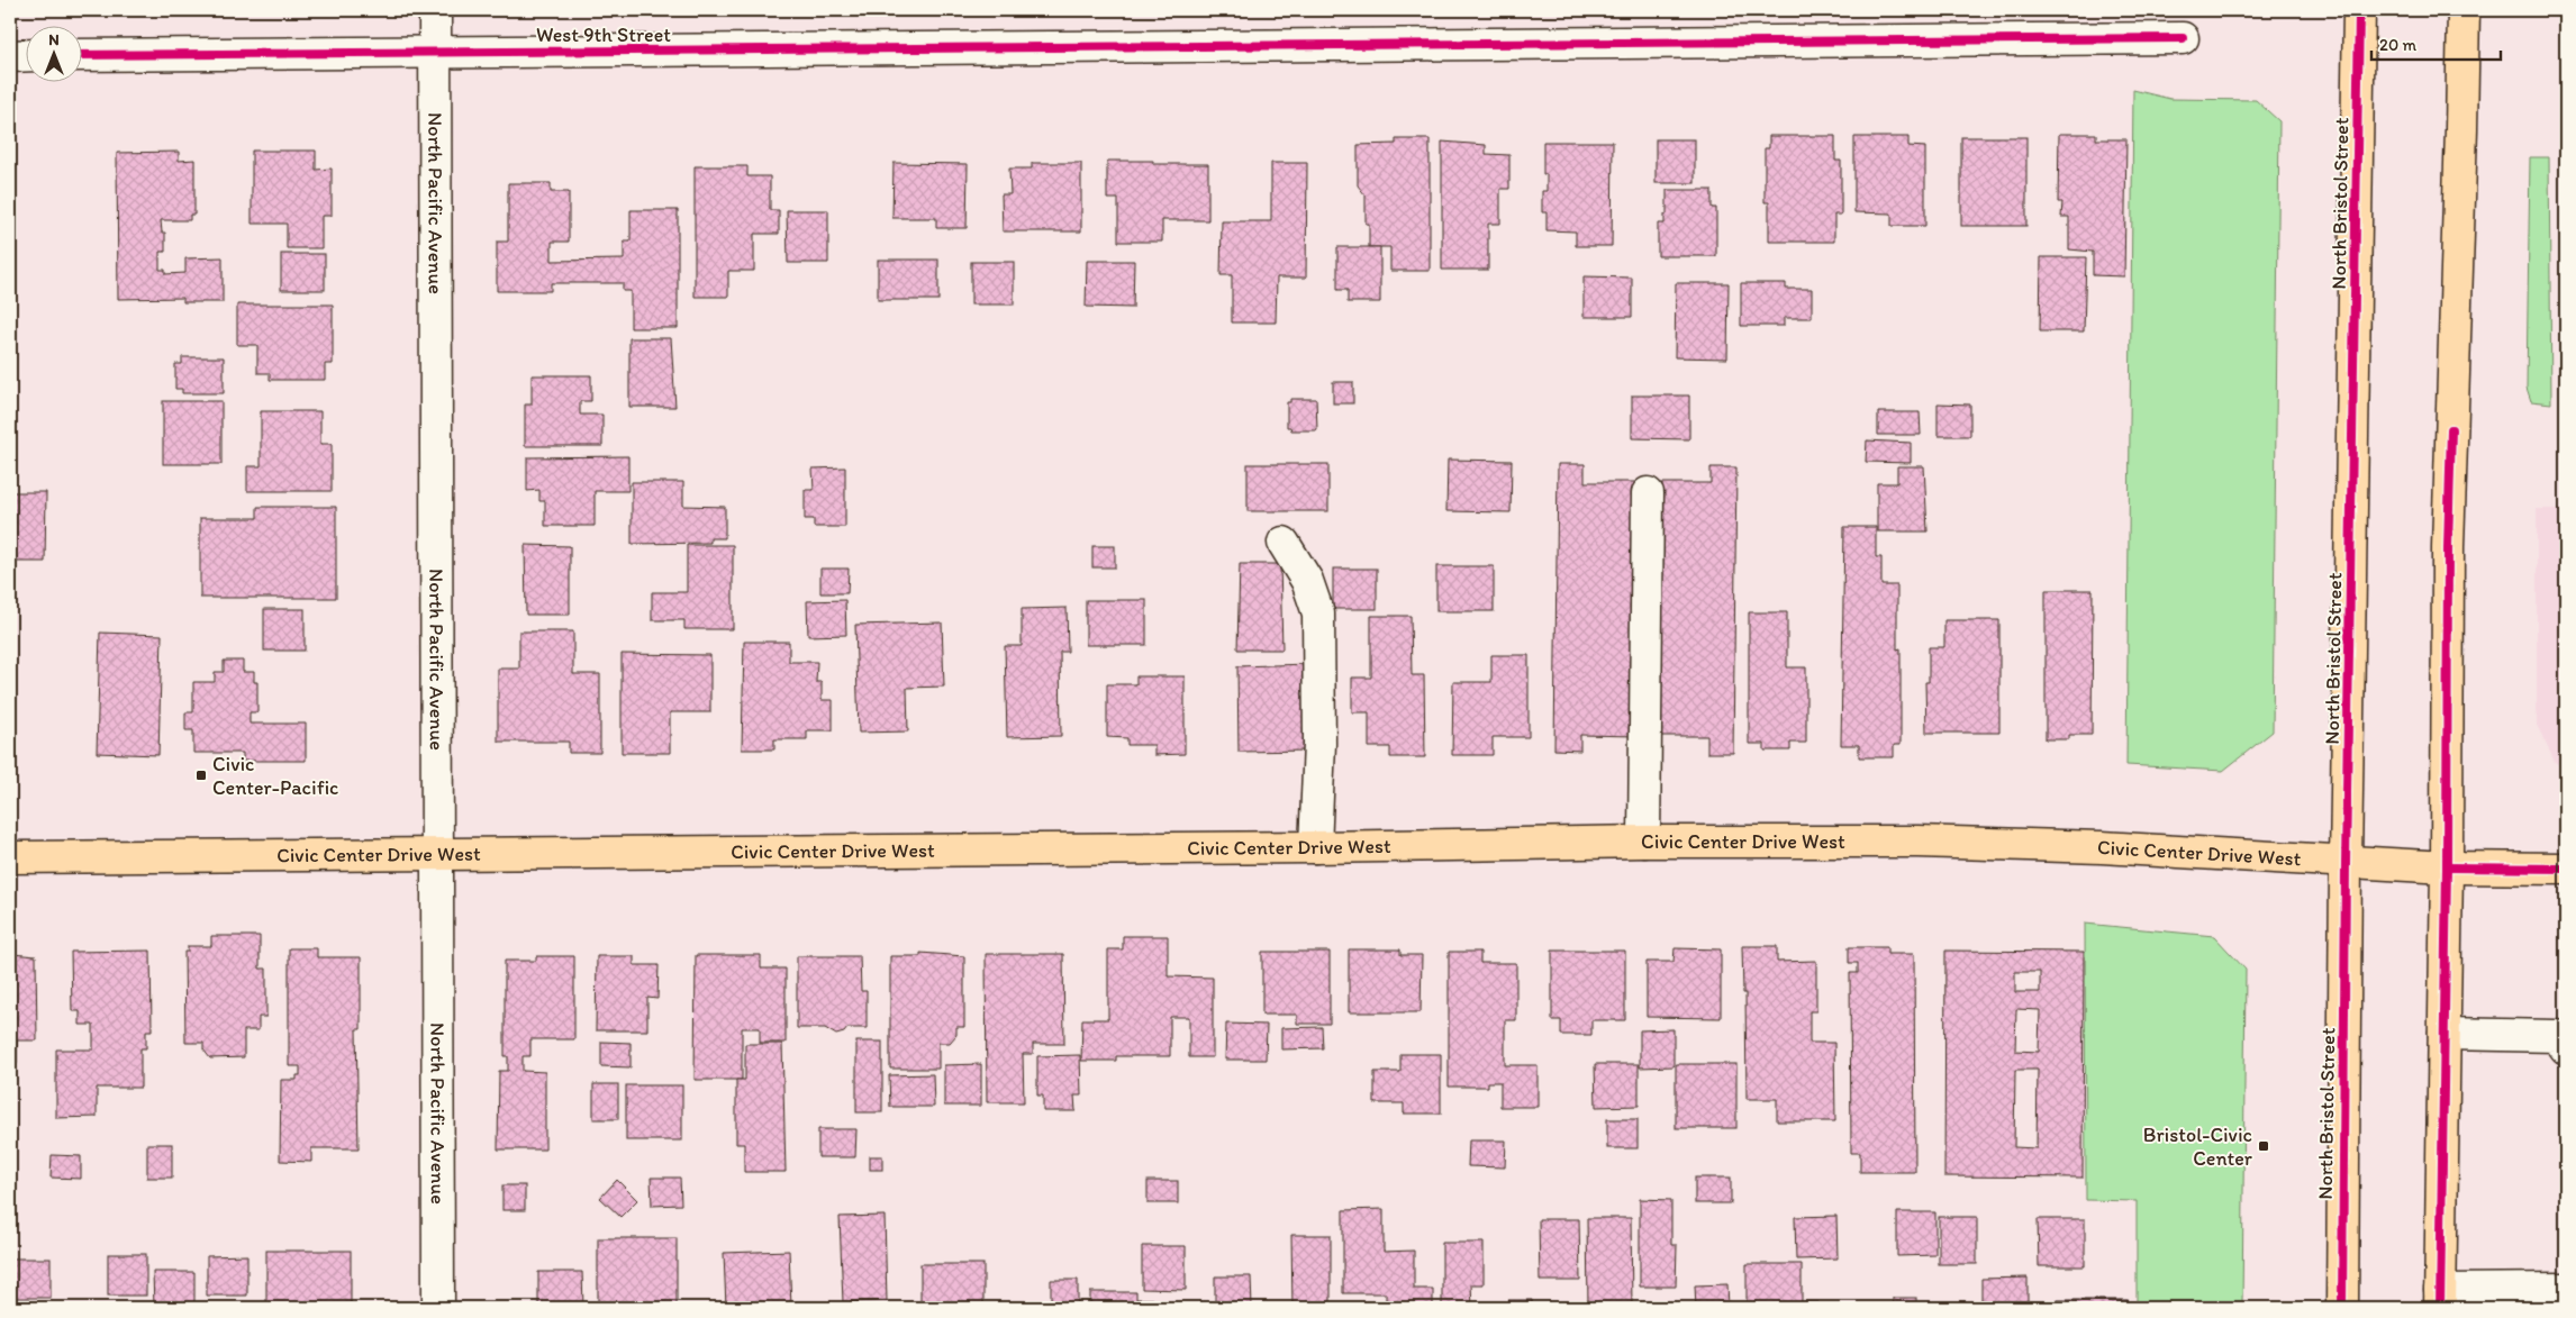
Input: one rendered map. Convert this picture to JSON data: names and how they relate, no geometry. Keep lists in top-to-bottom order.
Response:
{
  "streets": {
    "main road": ["North Bristol Street", "Civic Center Drive West"],
    "street": ["West 9th Street", "North Pacific Avenue"]
  },
  "crossings": [
    ["West 9th Street", "North Pacific Avenue"],
    ["North Bristol Street", "Civic Center Drive West"],
    ["North Pacific Avenue", "Civic Center Drive West"]
  ],
  "places": {
    "transit": ["Civic Center-Pacific", "Bristol-Civic Center"]
  },
  "scale_bar": "20 m",
  "north": "top"
}
